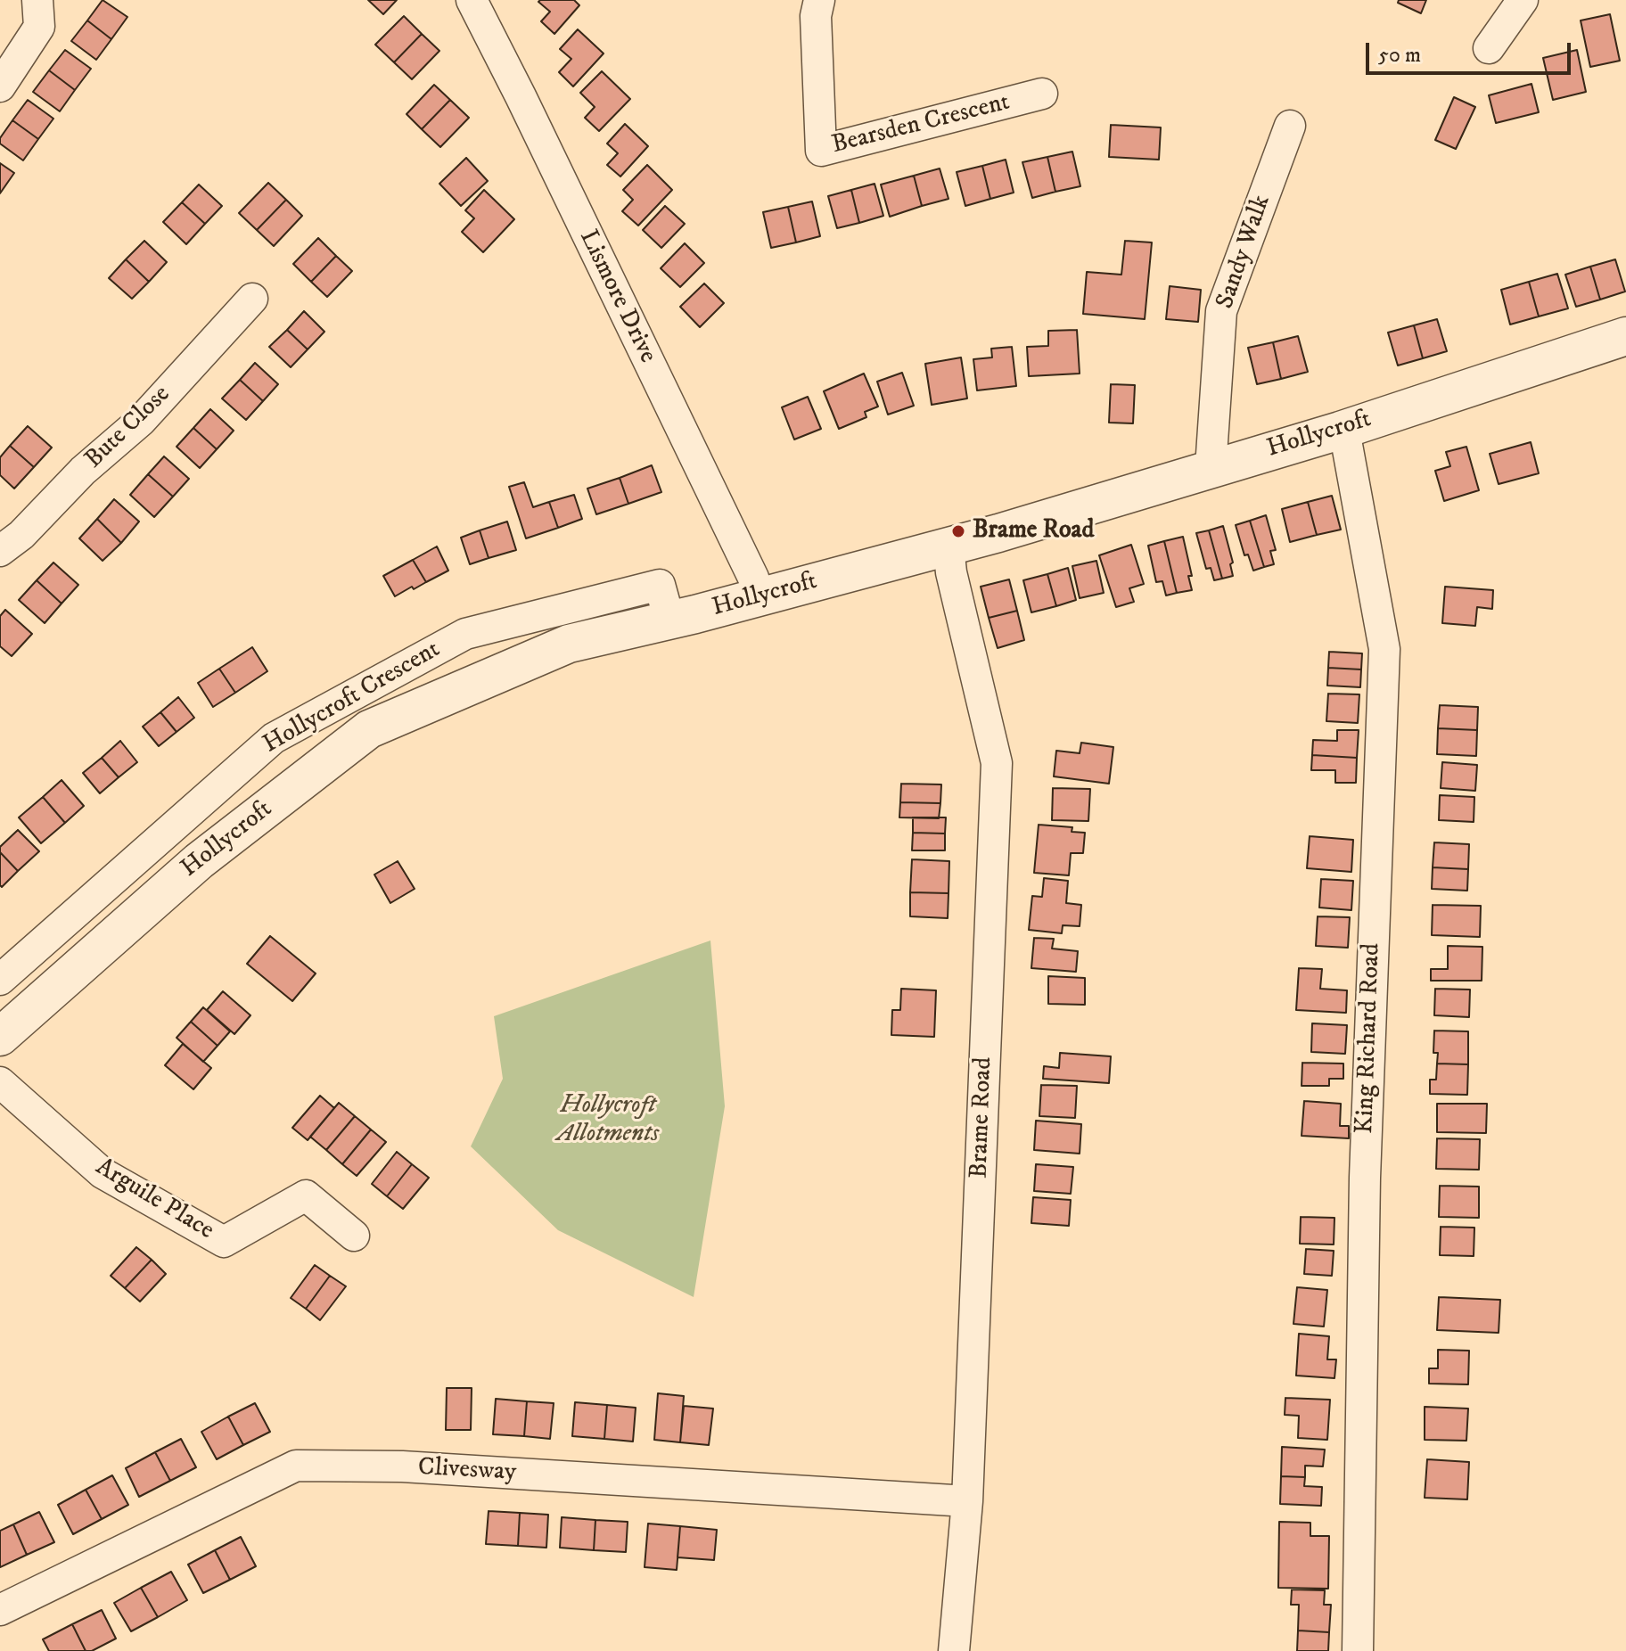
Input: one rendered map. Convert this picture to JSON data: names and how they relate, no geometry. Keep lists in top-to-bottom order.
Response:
{
  "streets": {
    "street": [
      "Bearsden Crescent",
      "Sandy Walk",
      "Lismore Drive",
      "Bute Close",
      "Hollycroft",
      "Hollycroft Crescent",
      "King Richard Road",
      "Brame Road",
      "Arguile Place",
      "Clivesway"
    ]
  },
  "crossings": [
    ["Sandy Walk", "Hollycroft"],
    ["Lismore Drive", "Hollycroft"],
    ["Hollycroft", "Hollycroft Crescent"],
    ["Hollycroft", "King Richard Road"],
    ["Hollycroft", "Brame Road"],
    ["Brame Road", "Clivesway"]
  ],
  "parks": ["Hollycroft Allotments"],
  "places": ["Brame Road"],
  "scale_bar": "50 m"
}
